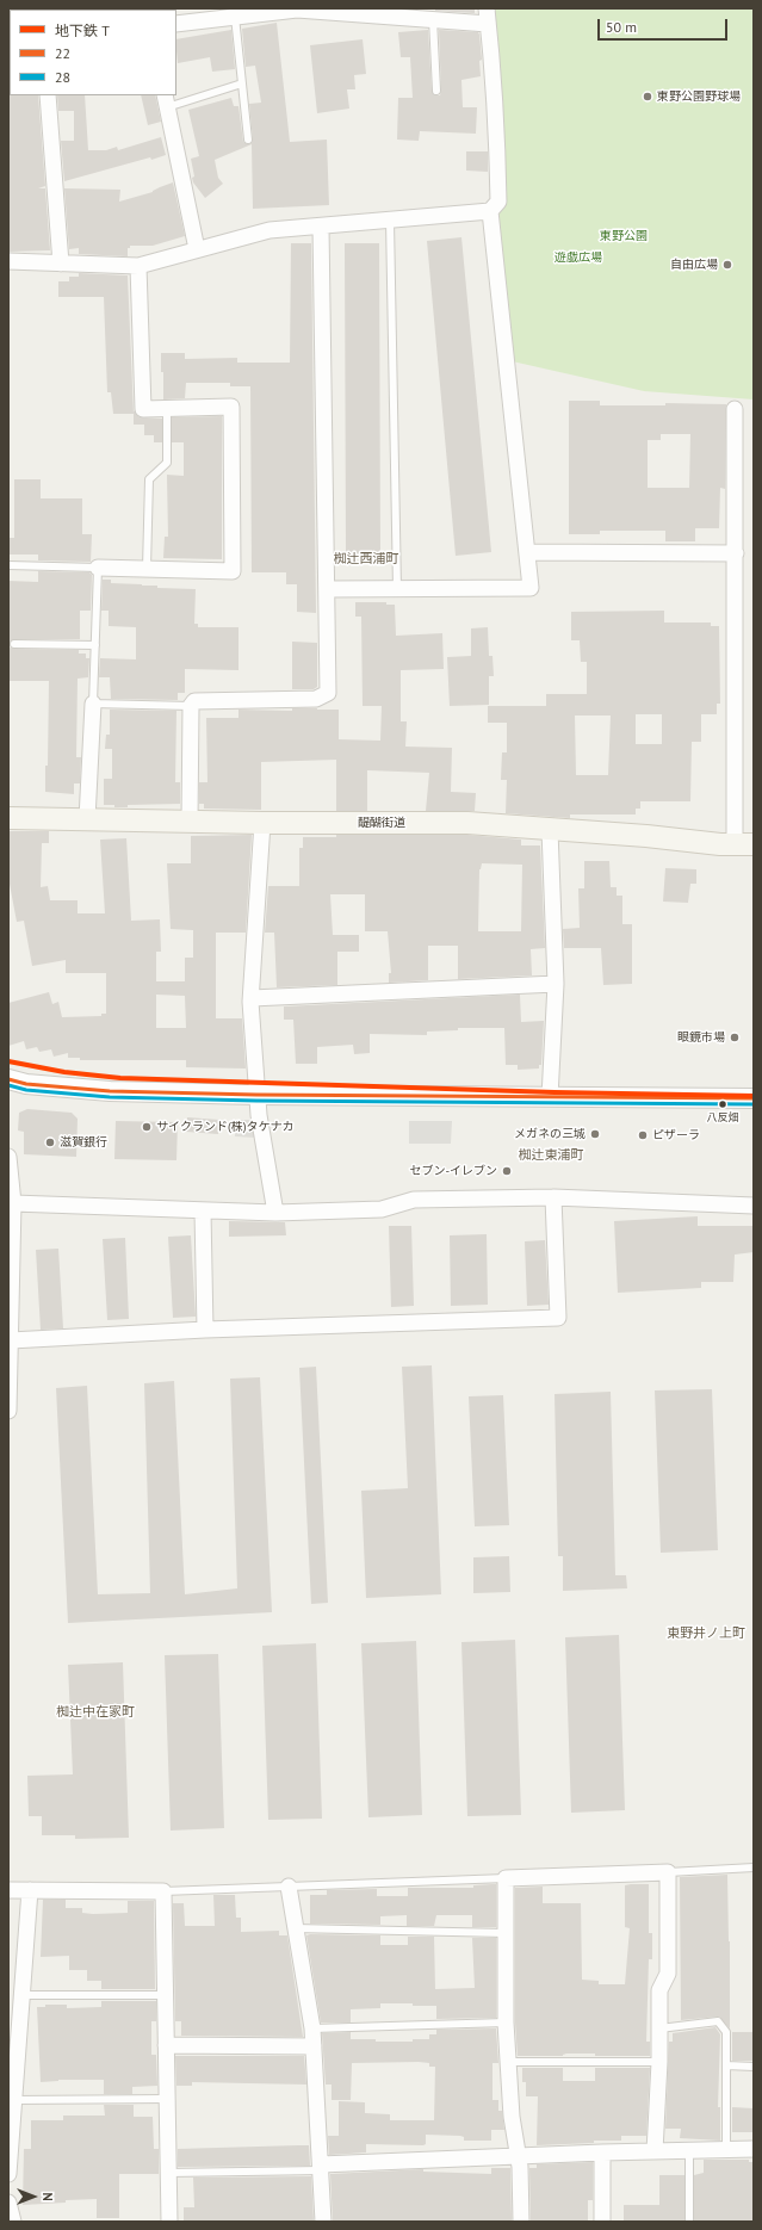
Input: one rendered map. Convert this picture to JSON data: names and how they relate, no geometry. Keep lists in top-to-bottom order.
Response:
{
  "streets": {
    "main road": ["醍醐街道"]
  },
  "districts": [
    "椥辻西浦町",
    "椥辻東浦町",
    "東野井ノ上町",
    "椥辻中在家町"
  ],
  "parks": ["東野公園", "遊戯広場"],
  "places": [
    "東野公園野球場",
    "自由広場",
    "眼鏡市場",
    "八反畑",
    "サイクランド(株)タケナカ",
    "メガネの三城",
    "ピザーラ",
    "滋賀銀行",
    "セブン-イレブン"
  ],
  "lines": ["metro line T", "transit line 22", "transit line 28"],
  "legend": ["地下鉄 T", "22", "28"],
  "scale_bar": "50 m",
  "north": "right"
}
